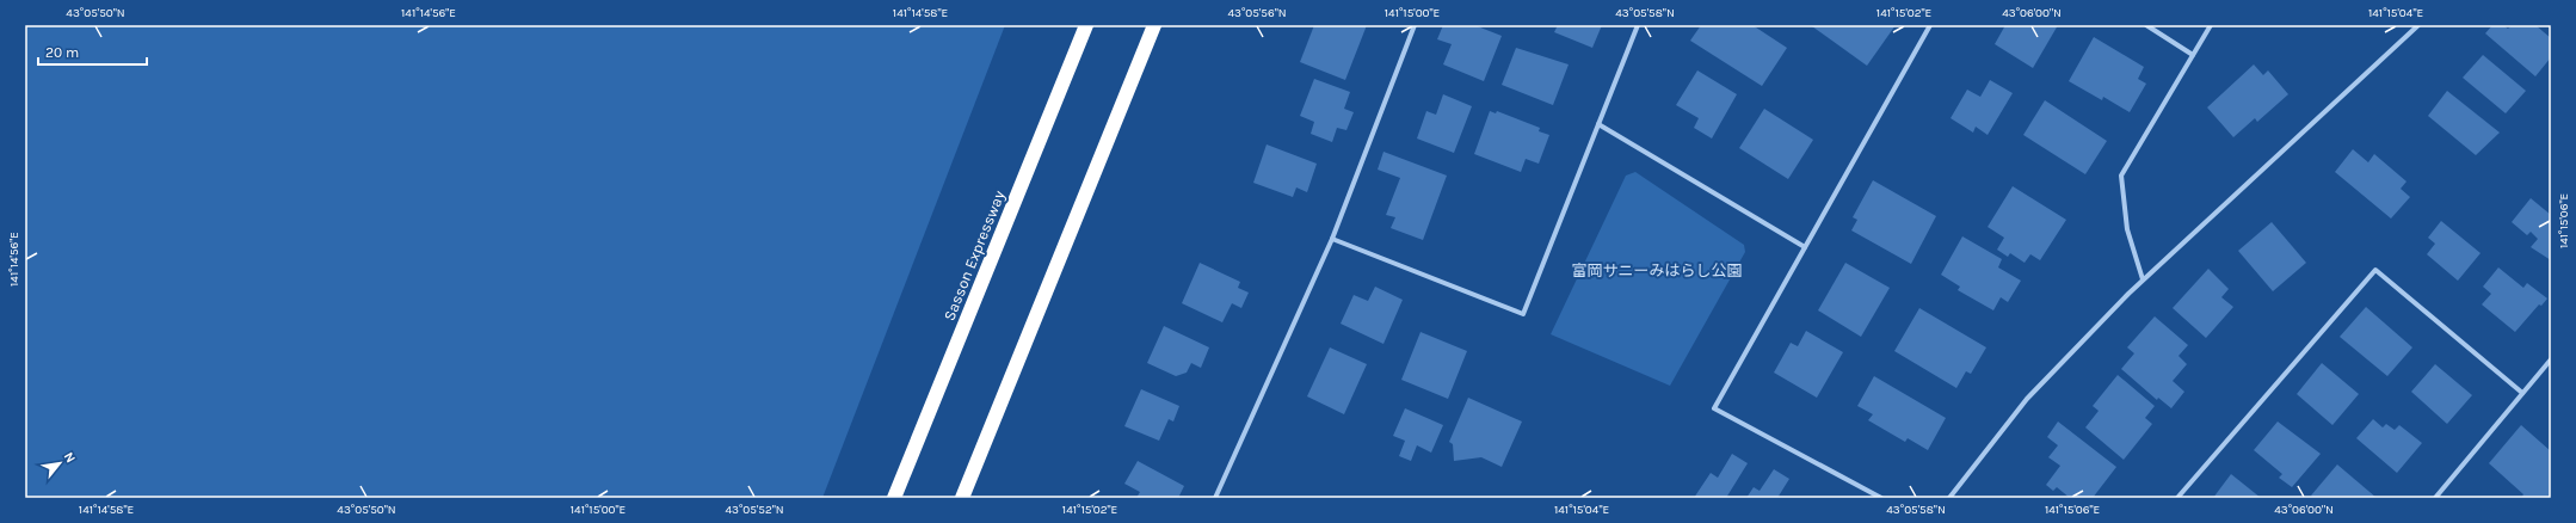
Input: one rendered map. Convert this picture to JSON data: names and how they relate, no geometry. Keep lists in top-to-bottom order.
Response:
{
  "streets": {
    "highway": ["Sasson Expressway"]
  },
  "parks": ["富岡サニーみはらし公園"],
  "scale_bar": "20 m",
  "north": "top right",
  "coordinates": [
    "43°05'50\"N",
    "141°14'56\"E",
    "141°14'58\"E",
    "43°05'56\"N",
    "141°15'00\"E",
    "43°05'58\"N",
    "141°15'02\"E",
    "43°06'00\"N",
    "141°15'04\"E",
    "141°15'06\"E",
    "43°05'52\"N"
  ]
}
